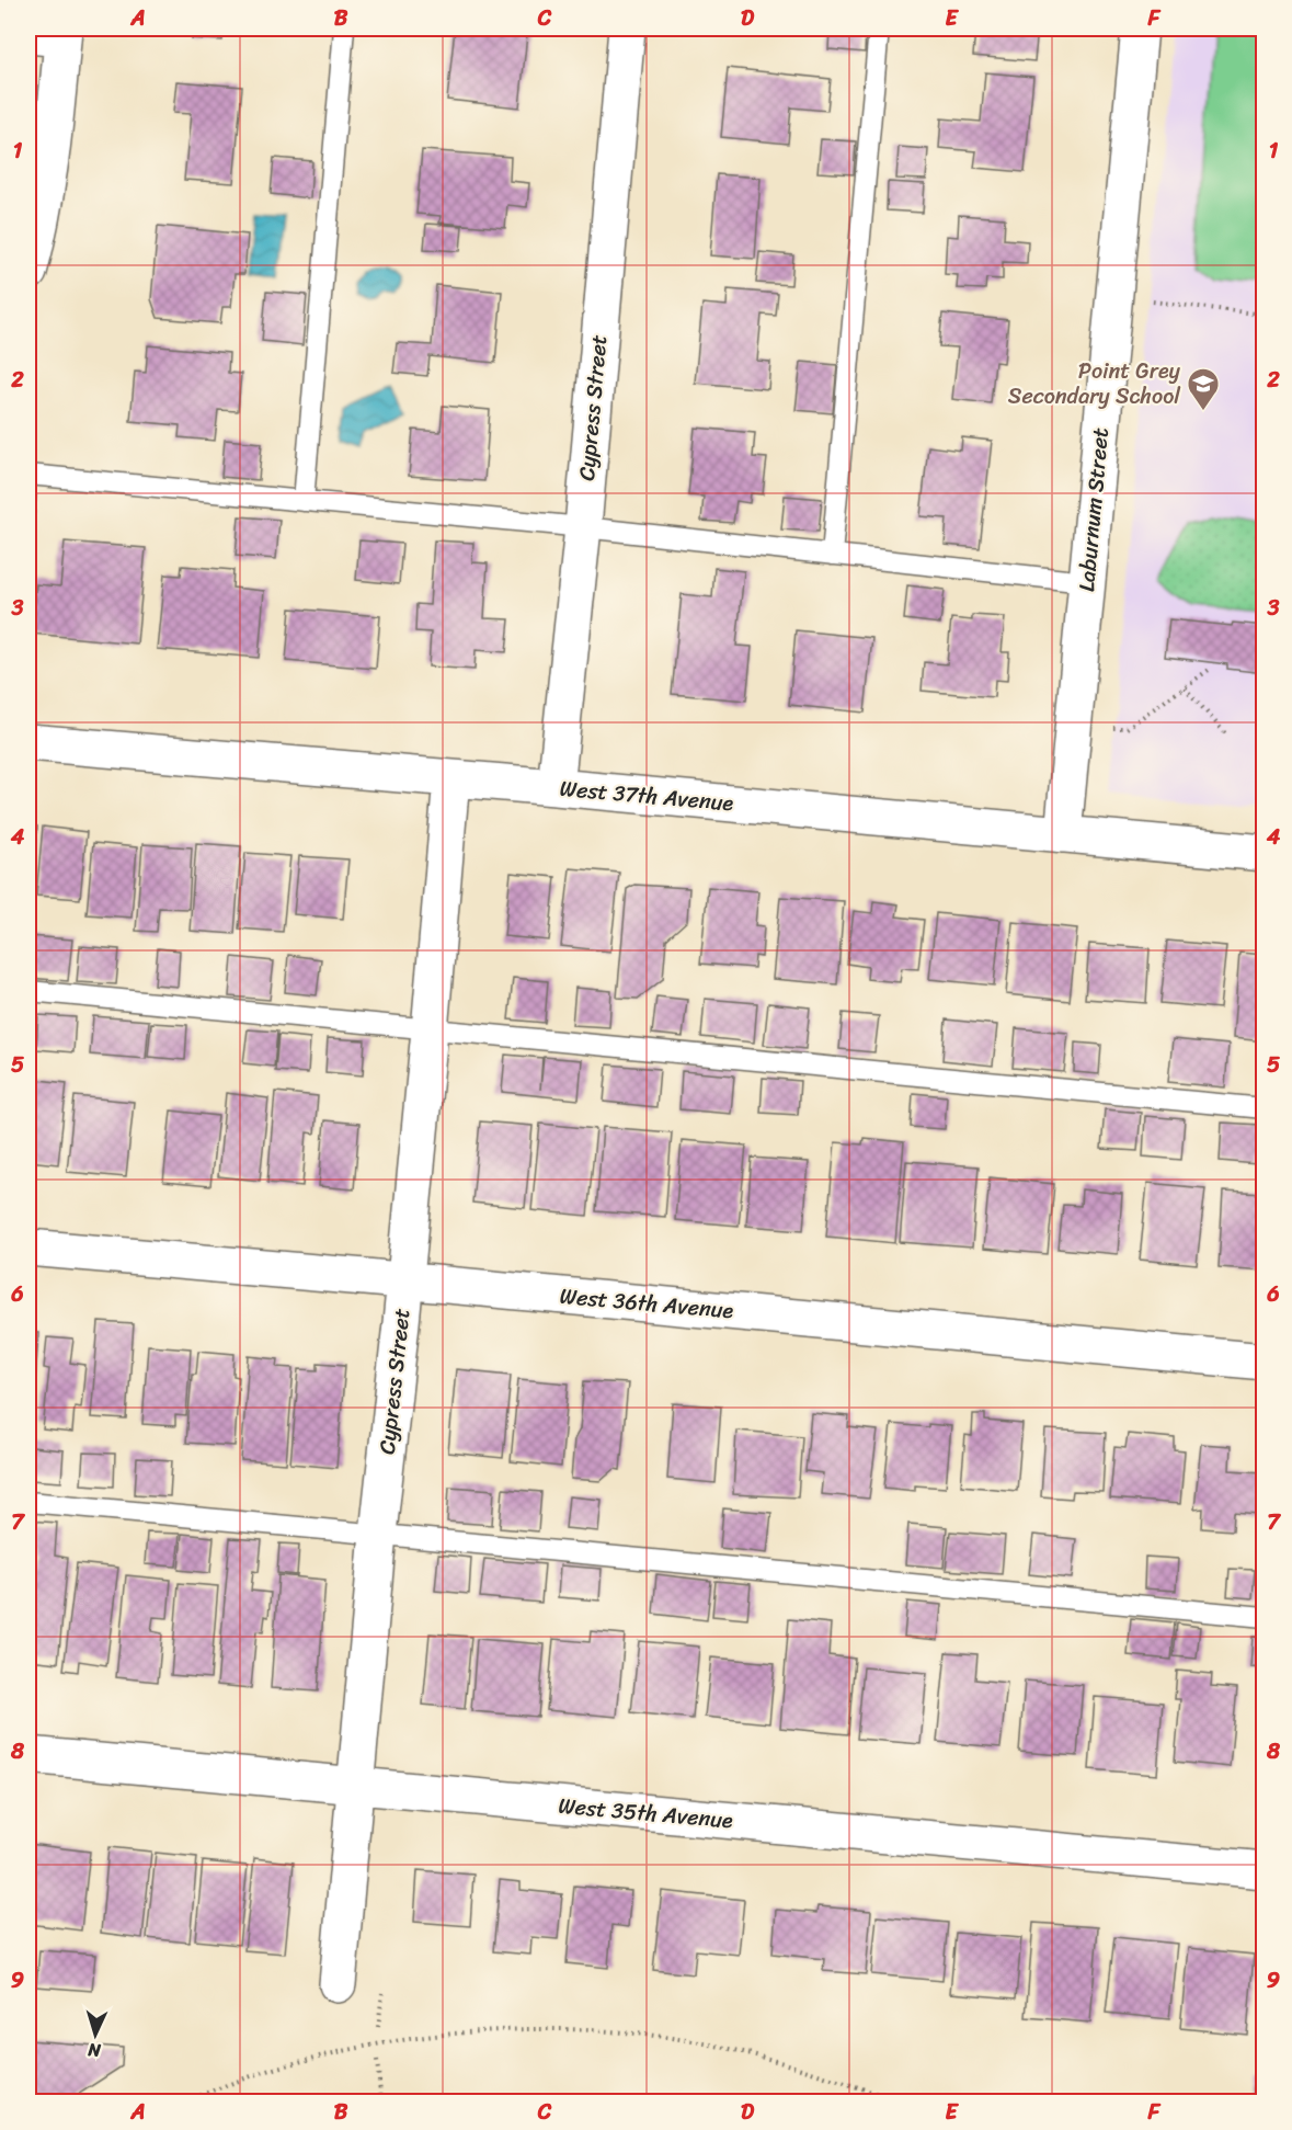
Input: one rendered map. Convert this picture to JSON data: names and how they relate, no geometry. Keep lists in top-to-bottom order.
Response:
{
  "streets": {
    "street": [
      "Cypress Street",
      "Laburnum Street",
      "West 37th Avenue",
      "West 36th Avenue",
      "West 35th Avenue"
    ]
  },
  "crossings": [
    ["Cypress Street", "West 37th Avenue"],
    ["Cypress Street", "West 36th Avenue"],
    ["Cypress Street", "West 35th Avenue"],
    ["Laburnum Street", "West 37th Avenue"]
  ],
  "places": {
    "school or university": ["Point Grey Secondary School"]
  },
  "north": "bottom",
  "grid": {
    "columns": [
      "A",
      "B",
      "C",
      "D",
      "E",
      "F"
    ],
    "rows": [
      "1",
      "2",
      "3",
      "4",
      "5",
      "6",
      "7",
      "8",
      "9"
    ]
  }
}
